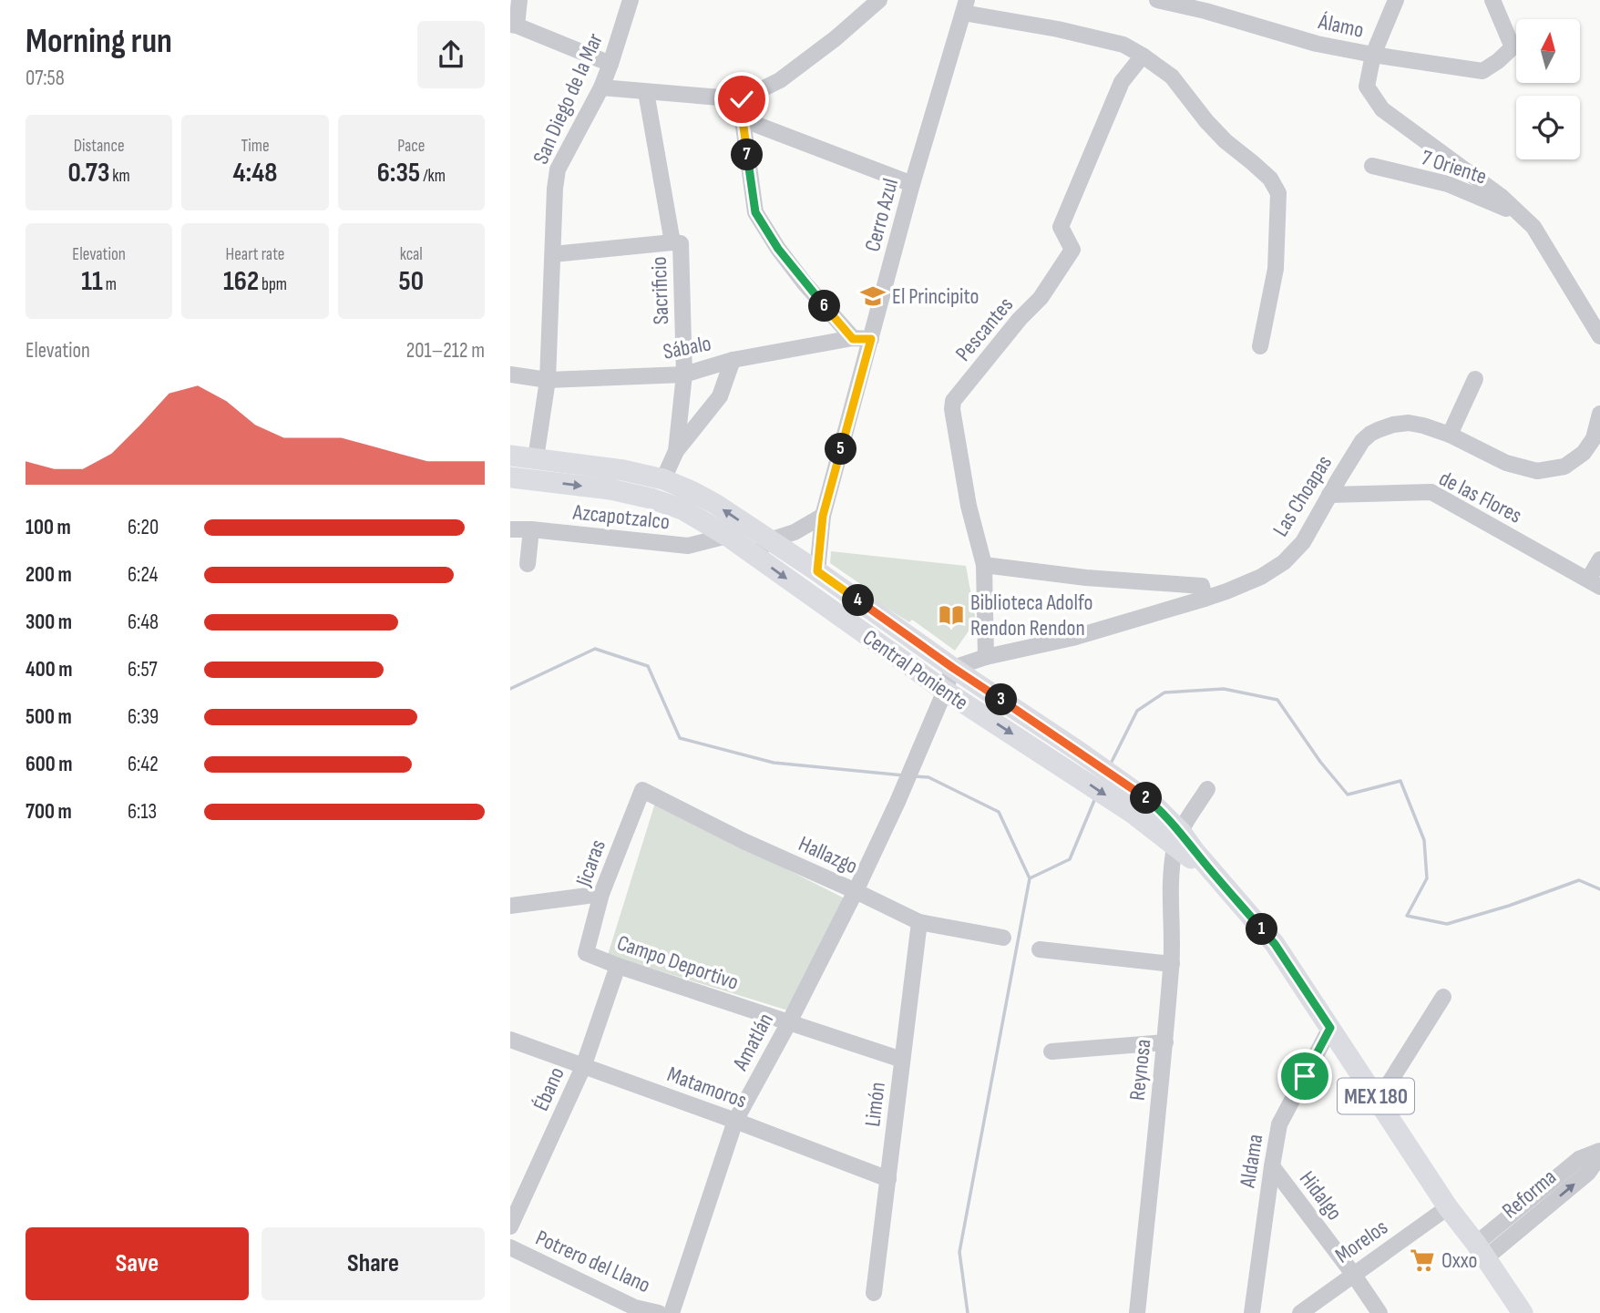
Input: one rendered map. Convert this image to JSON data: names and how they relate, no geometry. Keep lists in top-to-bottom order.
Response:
{
  "streets": {
    "main road": ["Central Poniente", "MEX 180"],
    "street": [
      "Álamo",
      "San Diego de la Mar",
      "7 Oriente",
      "Cerro Azul",
      "Sacrificio",
      "Pescantes",
      "Sábalo",
      "Las Choapas",
      "de las Flores",
      "Azcapotzalco",
      "Hallazgo",
      "Jicaras",
      "Campo Deportivo",
      "Amatlán",
      "Reynosa",
      "Matamoros",
      "Ébano",
      "Limón",
      "Aldama",
      "Reforma",
      "Hidalgo",
      "Morelos",
      "Potrero del Llano"
    ]
  },
  "crossings": [
    ["San Diego de la Mar", "Sábalo"],
    ["San Diego de la Mar", "Central Poniente"],
    ["Cerro Azul", "Sábalo"],
    ["Cerro Azul", "Central Poniente"],
    ["Sacrificio", "Sábalo"],
    ["Sacrificio", "Central Poniente"],
    ["Pescantes", "Las Choapas"],
    ["Las Choapas", "de las Flores"],
    ["Las Choapas", "Central Poniente"],
    ["Azcapotzalco", "Central Poniente"],
    ["Central Poniente", "Amatlán"],
    ["Central Poniente", "Reynosa"],
    ["Central Poniente", "MEX 180"],
    ["Central Poniente", "Aldama"],
    ["Hallazgo", "Jicaras"],
    ["Hallazgo", "Amatlán"],
    ["Hallazgo", "Limón"],
    ["Jicaras", "Campo Deportivo"],
    ["Campo Deportivo", "Amatlán"],
    ["Campo Deportivo", "Ébano"],
    ["Campo Deportivo", "Limón"],
    ["Amatlán", "Matamoros"],
    ["Matamoros", "Ébano"],
    ["Matamoros", "Limón"],
    ["MEX 180", "Aldama"],
    ["MEX 180", "Reforma"],
    ["MEX 180", "Morelos"],
    ["Aldama", "Hidalgo"],
    ["Hidalgo", "Morelos"]
  ],
  "places": {
    "school or university": ["El Principito"],
    "library": ["Biblioteca Adolfo Rendon Rendon"],
    "supermarket": ["Oxxo"]
  },
  "north": "top",
  "page": {
    "heading": ["Morning run", "07:58"],
    "stats": [
      ["Distance", "0.73 km"],
      ["Time", "4:48"],
      ["Pace", "6:35 /km"],
      ["Elevation", "11 m"],
      ["Heart rate", "162 bpm"],
      ["kcal", "50"]
    ],
    "pins": [
      "7",
      "6",
      "5",
      "4",
      "3",
      "2",
      "1"
    ],
    "chart": ["Elevation", "201–212 m"],
    "list": [
      {
        "name": "100 m",
        "note": "6:20"
      },
      {
        "name": "200 m",
        "note": "6:24"
      },
      {
        "name": "300 m",
        "note": "6:48"
      },
      {
        "name": "400 m",
        "note": "6:57"
      },
      {
        "name": "500 m",
        "note": "6:39"
      },
      {
        "name": "600 m",
        "note": "6:42"
      },
      {
        "name": "700 m",
        "note": "6:13"
      }
    ],
    "buttons": ["Save", "Share"]
  }
}
